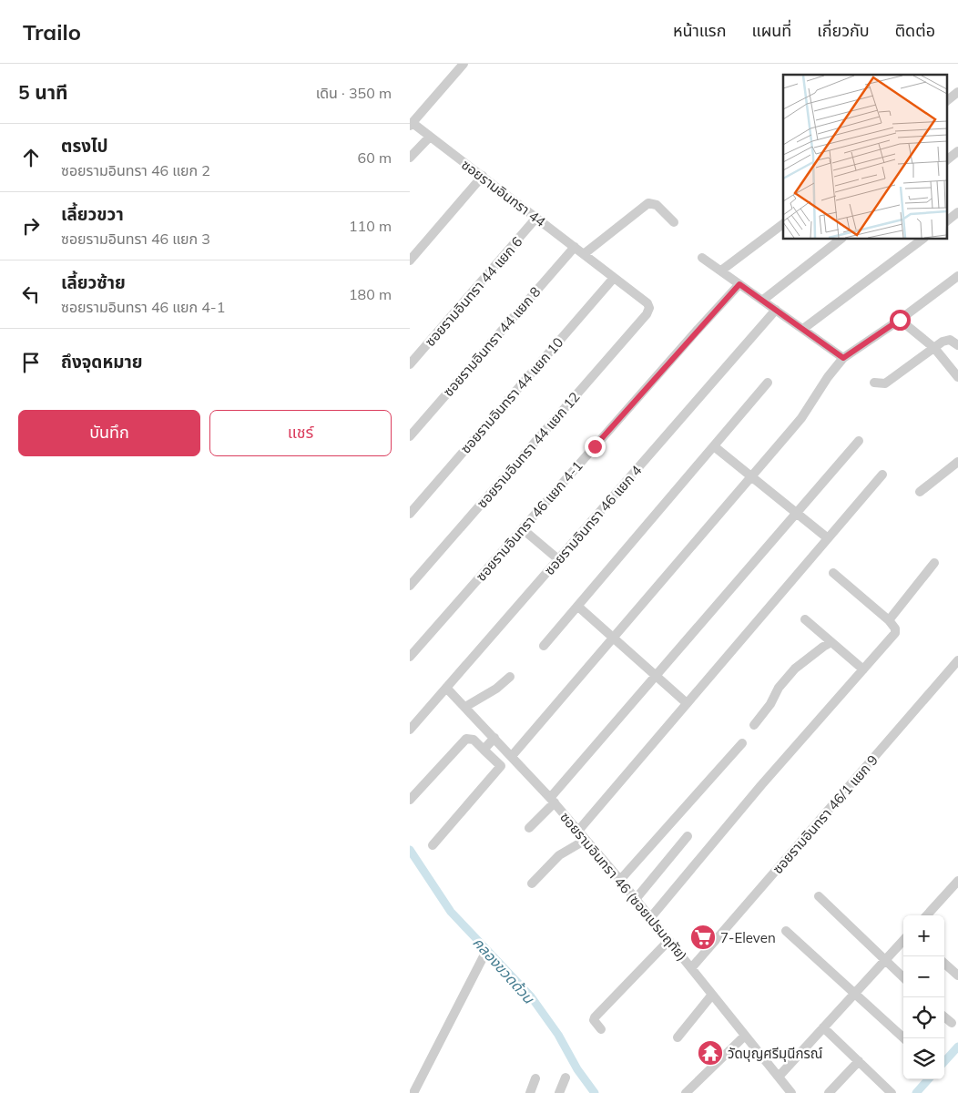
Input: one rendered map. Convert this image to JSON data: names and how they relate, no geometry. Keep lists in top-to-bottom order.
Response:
{
  "streets": {
    "street": [
      "ซอยรามอินทรา 44",
      "ซอยรามอินทรา 44 แยก 6",
      "ซอยรามอินทรา 44 แยก 8",
      "ซอยรามอินทรา 44 แยก 10",
      "ซอยรามอินทรา 44 แยก 12",
      "ซอยรามอินทรา 46 แยก 4",
      "ซอยรามอินทรา 46 แยก 4-1",
      "ซอยรามอินทรา 46/1 แยก 9",
      "ซอยรามอินทรา 46 (ซอยเปรมฤทัย)"
    ]
  },
  "crossings": [
    ["ซอยรามอินทรา 44", "ซอยรามอินทรา 44 แยก 6"],
    ["ซอยรามอินทรา 44", "ซอยรามอินทรา 44 แยก 8"],
    ["ซอยรามอินทรา 44", "ซอยรามอินทรา 44 แยก 10"],
    ["ซอยรามอินทรา 44", "ซอยรามอินทรา 44 แยก 12"],
    ["ซอยรามอินทรา 46 แยก 4", "ซอยรามอินทรา 46 (ซอยเปรมฤทัย)"],
    ["ซอยรามอินทรา 46/1 แยก 9", "ซอยรามอินทรา 46 (ซอยเปรมฤทัย)"]
  ],
  "water": ["คลองขวดด้วน"],
  "places": {
    "supermarket": ["7-Eleven"],
    "temple": ["วัดบุญศรีมุนีกรณ์"]
  },
  "page": {
    "header": "Trailo",
    "nav": [
      "หน้าแรก",
      "แผนที่",
      "เกี่ยวกับ",
      "ติดต่อ"
    ],
    "heading": ["5 นาที", "เดิน · 350 m"],
    "list": [
      ["ตรงไป", "ซอยรามอินทรา 46 แยก 2", "60 m"],
      ["เลี้ยวขวา", "ซอยรามอินทรา 46 แยก 3", "110 m"],
      ["เลี้ยวซ้าย", "ซอยรามอินทรา 46 แยก 4-1", "180 m"],
      "ถึงจุดหมาย"
    ],
    "buttons": ["บันทึก", "แชร์"],
    "map_buttons": ["+", "−"]
  }
}
